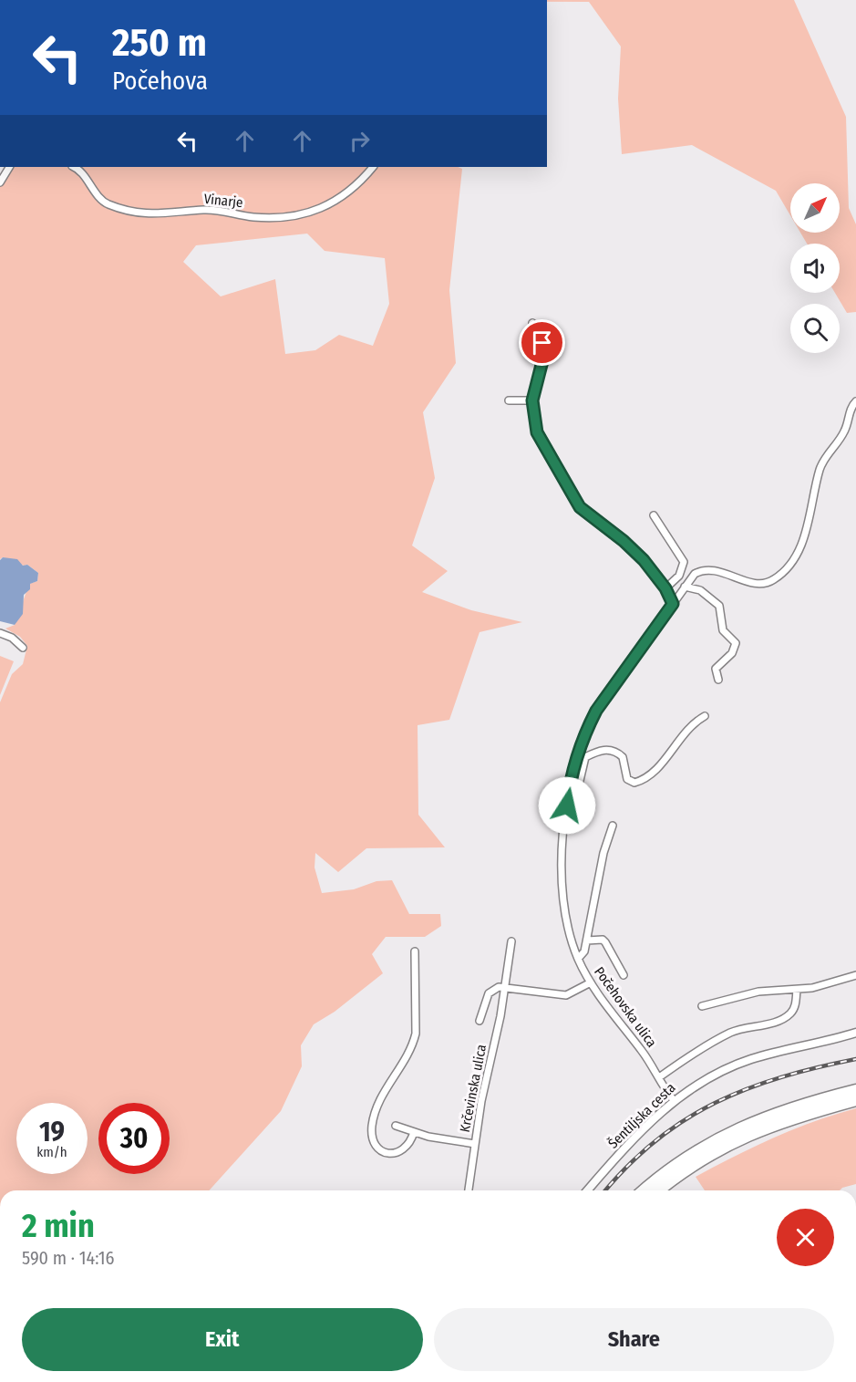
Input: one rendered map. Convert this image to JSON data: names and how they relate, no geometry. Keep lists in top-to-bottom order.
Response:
{
  "streets": {
    "street": [
      "Vinarje",
      "Počehovska ulica",
      "Krčevinska ulica",
      "Šentiljska cesta"
    ]
  },
  "crossings": [
    ["Počehovska ulica", "Šentiljska cesta"]
  ],
  "north": "top right",
  "page": {
    "turn": ["250 m", "Počehova"],
    "speed": "19 km/h",
    "limit": "30",
    "heading": ["2 min", "590 m · 14:16"],
    "buttons": ["Exit", "Share"]
  }
}
